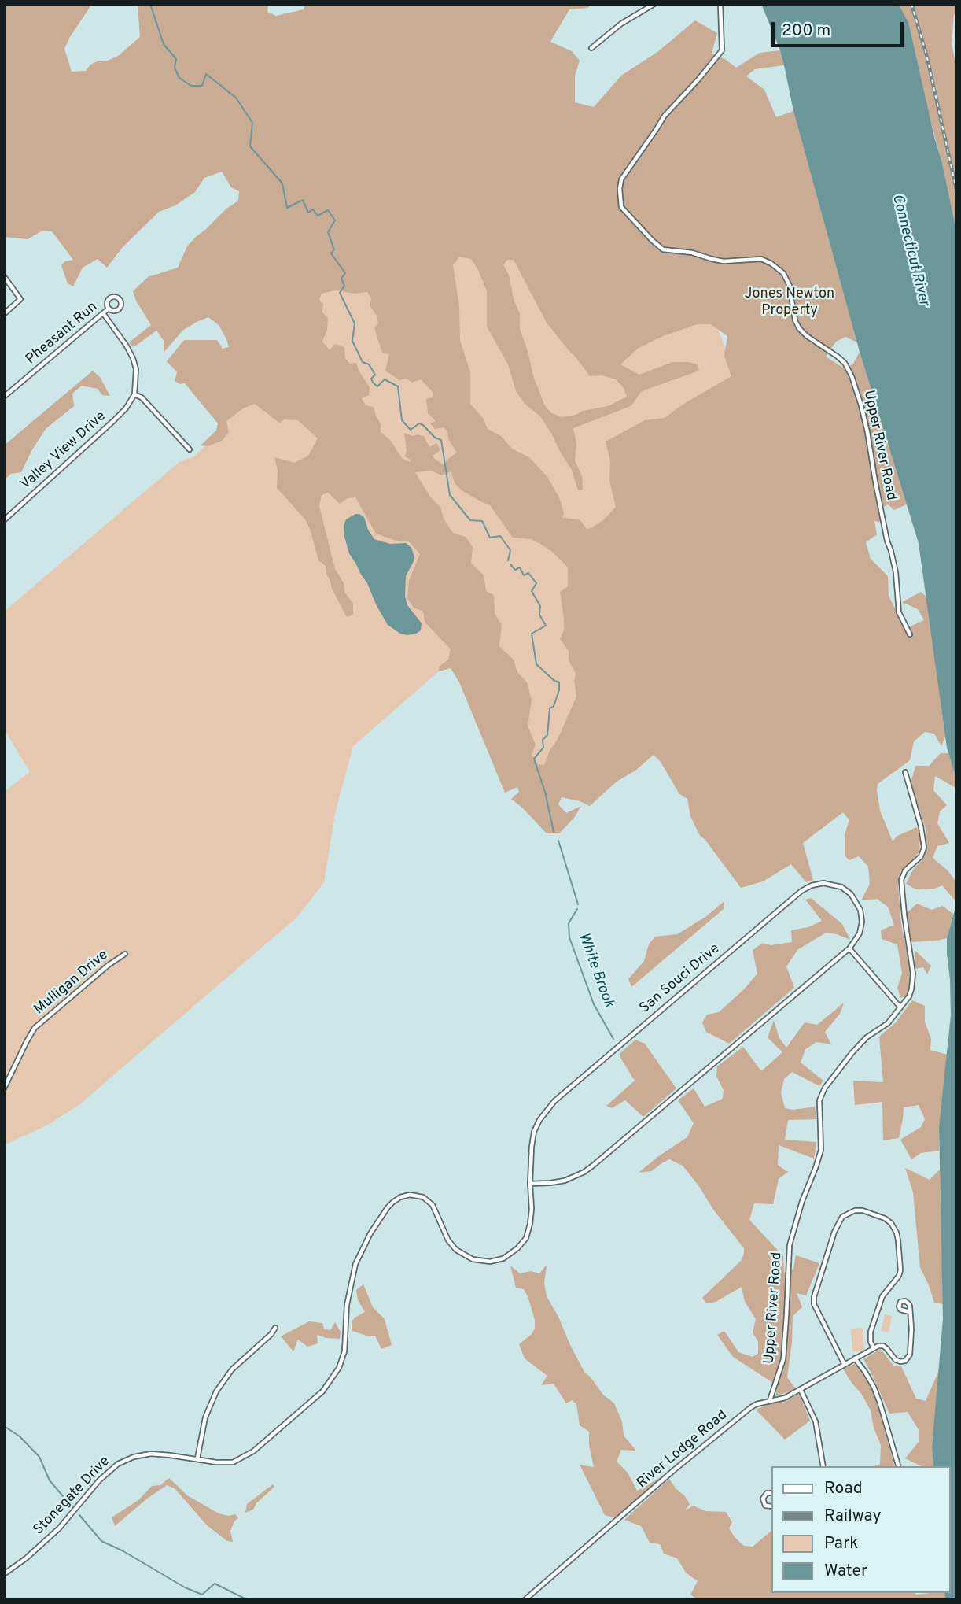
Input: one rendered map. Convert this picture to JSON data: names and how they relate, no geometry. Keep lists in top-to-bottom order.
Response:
{
  "streets": {
    "street": [
      "Pheasant Run",
      "Upper River Road",
      "Valley View Drive",
      "San Souci Drive",
      "Mulligan Drive",
      "River Lodge Road",
      "Stonegate Drive"
    ]
  },
  "crossings": [
    ["Upper River Road", "River Lodge Road"],
    ["San Souci Drive", "Stonegate Drive"]
  ],
  "water": ["Connecticut River", "White Brook"],
  "parks": ["Jones Newton Property"],
  "legend": [
    "Road",
    "Railway",
    "Park",
    "Water"
  ],
  "scale_bar": "200 m"
}
